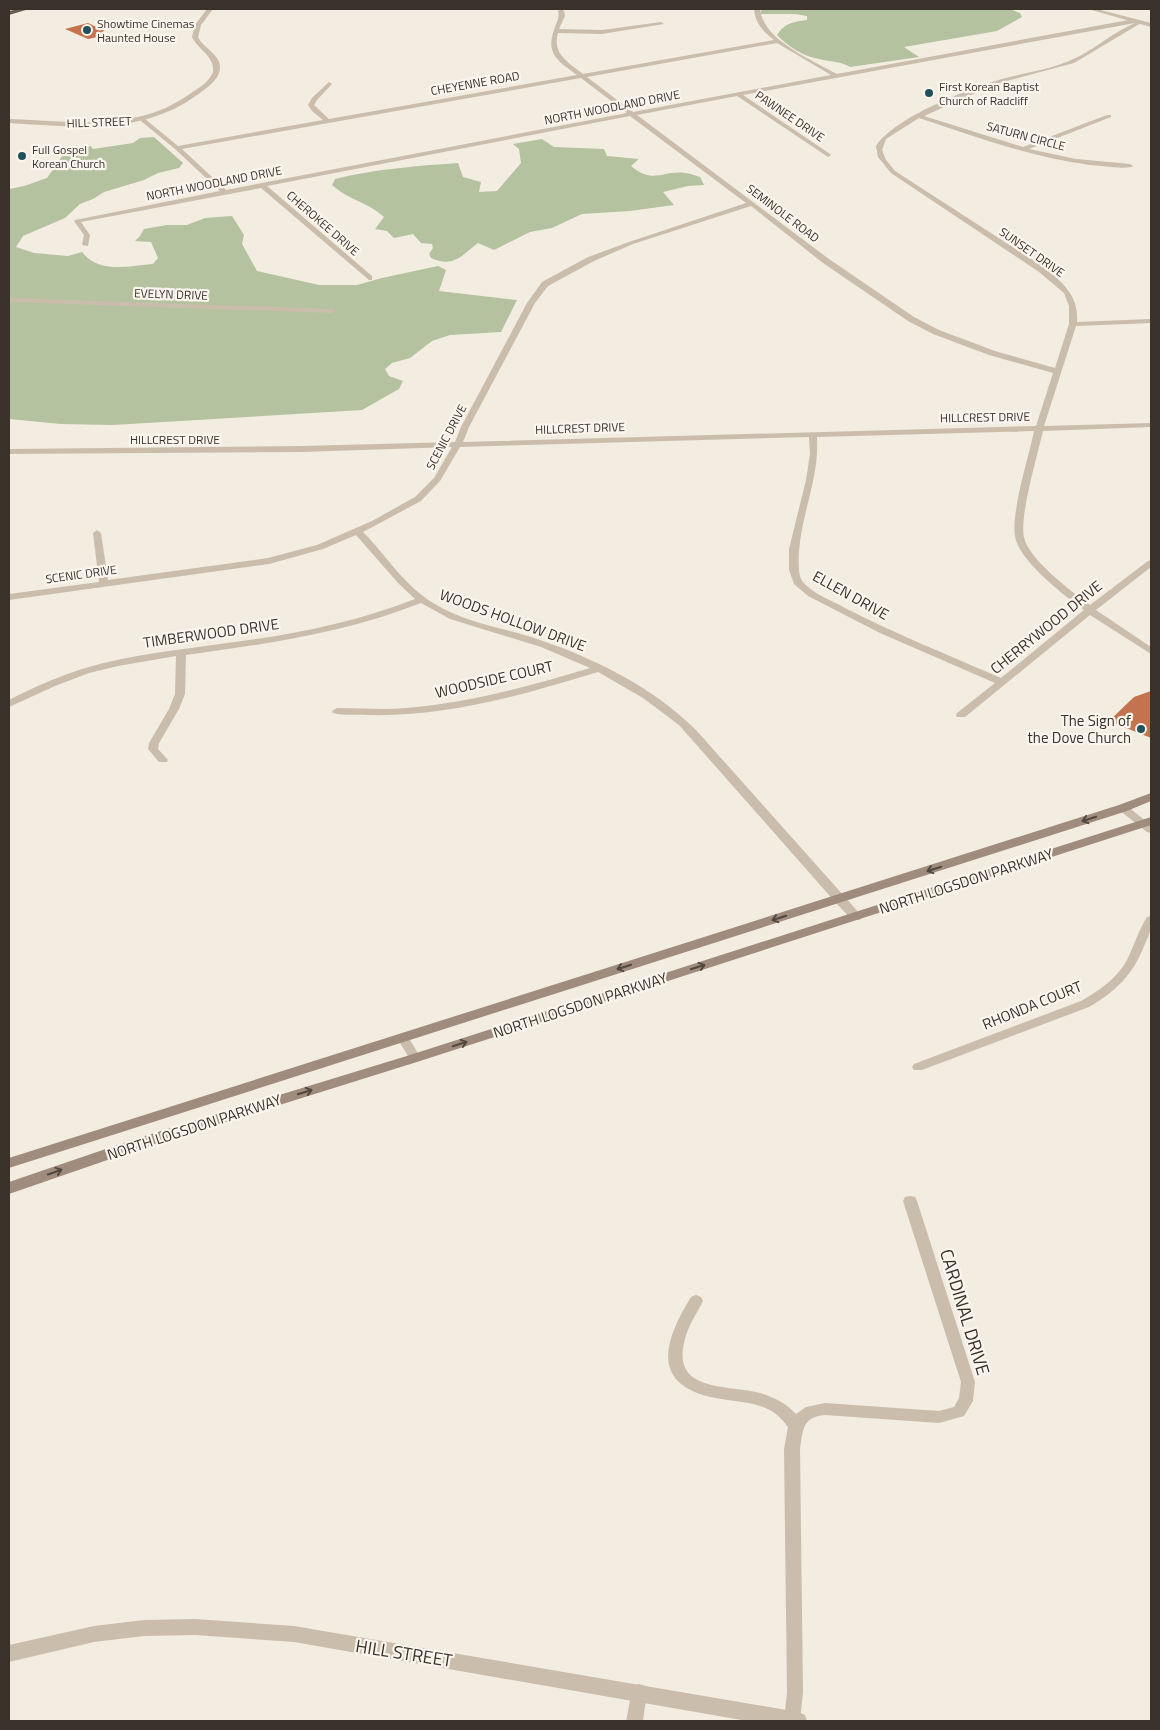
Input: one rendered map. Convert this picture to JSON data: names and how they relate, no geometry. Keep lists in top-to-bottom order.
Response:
{
  "streets": {
    "main road": ["NORTH LOGSDON PARKWAY"],
    "street": [
      "CHEYENNE ROAD",
      "NORTH WOODLAND DRIVE",
      "PAWNEE DRIVE",
      "HILL STREET",
      "SATURN CIRCLE",
      "SEMINOLE ROAD",
      "CHEROKEE DRIVE",
      "SUNSET DRIVE",
      "EVELYN DRIVE",
      "HILLCREST DRIVE",
      "SCENIC DRIVE",
      "ELLEN DRIVE",
      "WOODS HOLLOW DRIVE",
      "CHERRYWOOD DRIVE",
      "TIMBERWOOD DRIVE",
      "WOODSIDE COURT",
      "RHONDA COURT",
      "CARDINAL DRIVE"
    ]
  },
  "crossings": [
    ["CHEYENNE ROAD", "SEMINOLE ROAD"],
    ["NORTH WOODLAND DRIVE", "PAWNEE DRIVE"],
    ["NORTH WOODLAND DRIVE", "SEMINOLE ROAD"],
    ["NORTH WOODLAND DRIVE", "CHEROKEE DRIVE"],
    ["NORTH WOODLAND DRIVE", "SUNSET DRIVE"],
    ["SATURN CIRCLE", "SUNSET DRIVE"],
    ["SEMINOLE ROAD", "SUNSET DRIVE"],
    ["SEMINOLE ROAD", "SCENIC DRIVE"],
    ["SUNSET DRIVE", "HILLCREST DRIVE"],
    ["SUNSET DRIVE", "CHERRYWOOD DRIVE"],
    ["HILLCREST DRIVE", "SCENIC DRIVE"],
    ["HILLCREST DRIVE", "ELLEN DRIVE"],
    ["SCENIC DRIVE", "WOODS HOLLOW DRIVE"],
    ["ELLEN DRIVE", "CHERRYWOOD DRIVE"],
    ["WOODS HOLLOW DRIVE", "TIMBERWOOD DRIVE"],
    ["WOODS HOLLOW DRIVE", "WOODSIDE COURT"],
    ["WOODS HOLLOW DRIVE", "NORTH LOGSDON PARKWAY"]
  ],
  "places": [
    "Showtime Cinemas Haunted House",
    "First Korean Baptist Church of Radcliff",
    "Full Gospel Korean Church",
    "The Sign of the Dove Church"
  ]
}
